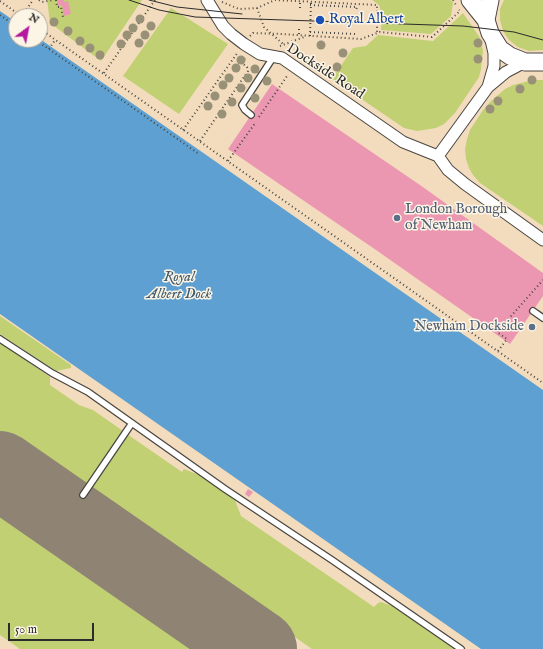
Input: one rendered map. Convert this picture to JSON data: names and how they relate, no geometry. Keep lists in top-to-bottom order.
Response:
{
  "streets": {
    "street": ["Dockside Road"]
  },
  "water": ["Royal Albert Dock"],
  "places": ["Royal Albert", "London Borough of Newham", "Newham Dockside"],
  "scale_bar": "50 m",
  "north": "top right"
}
